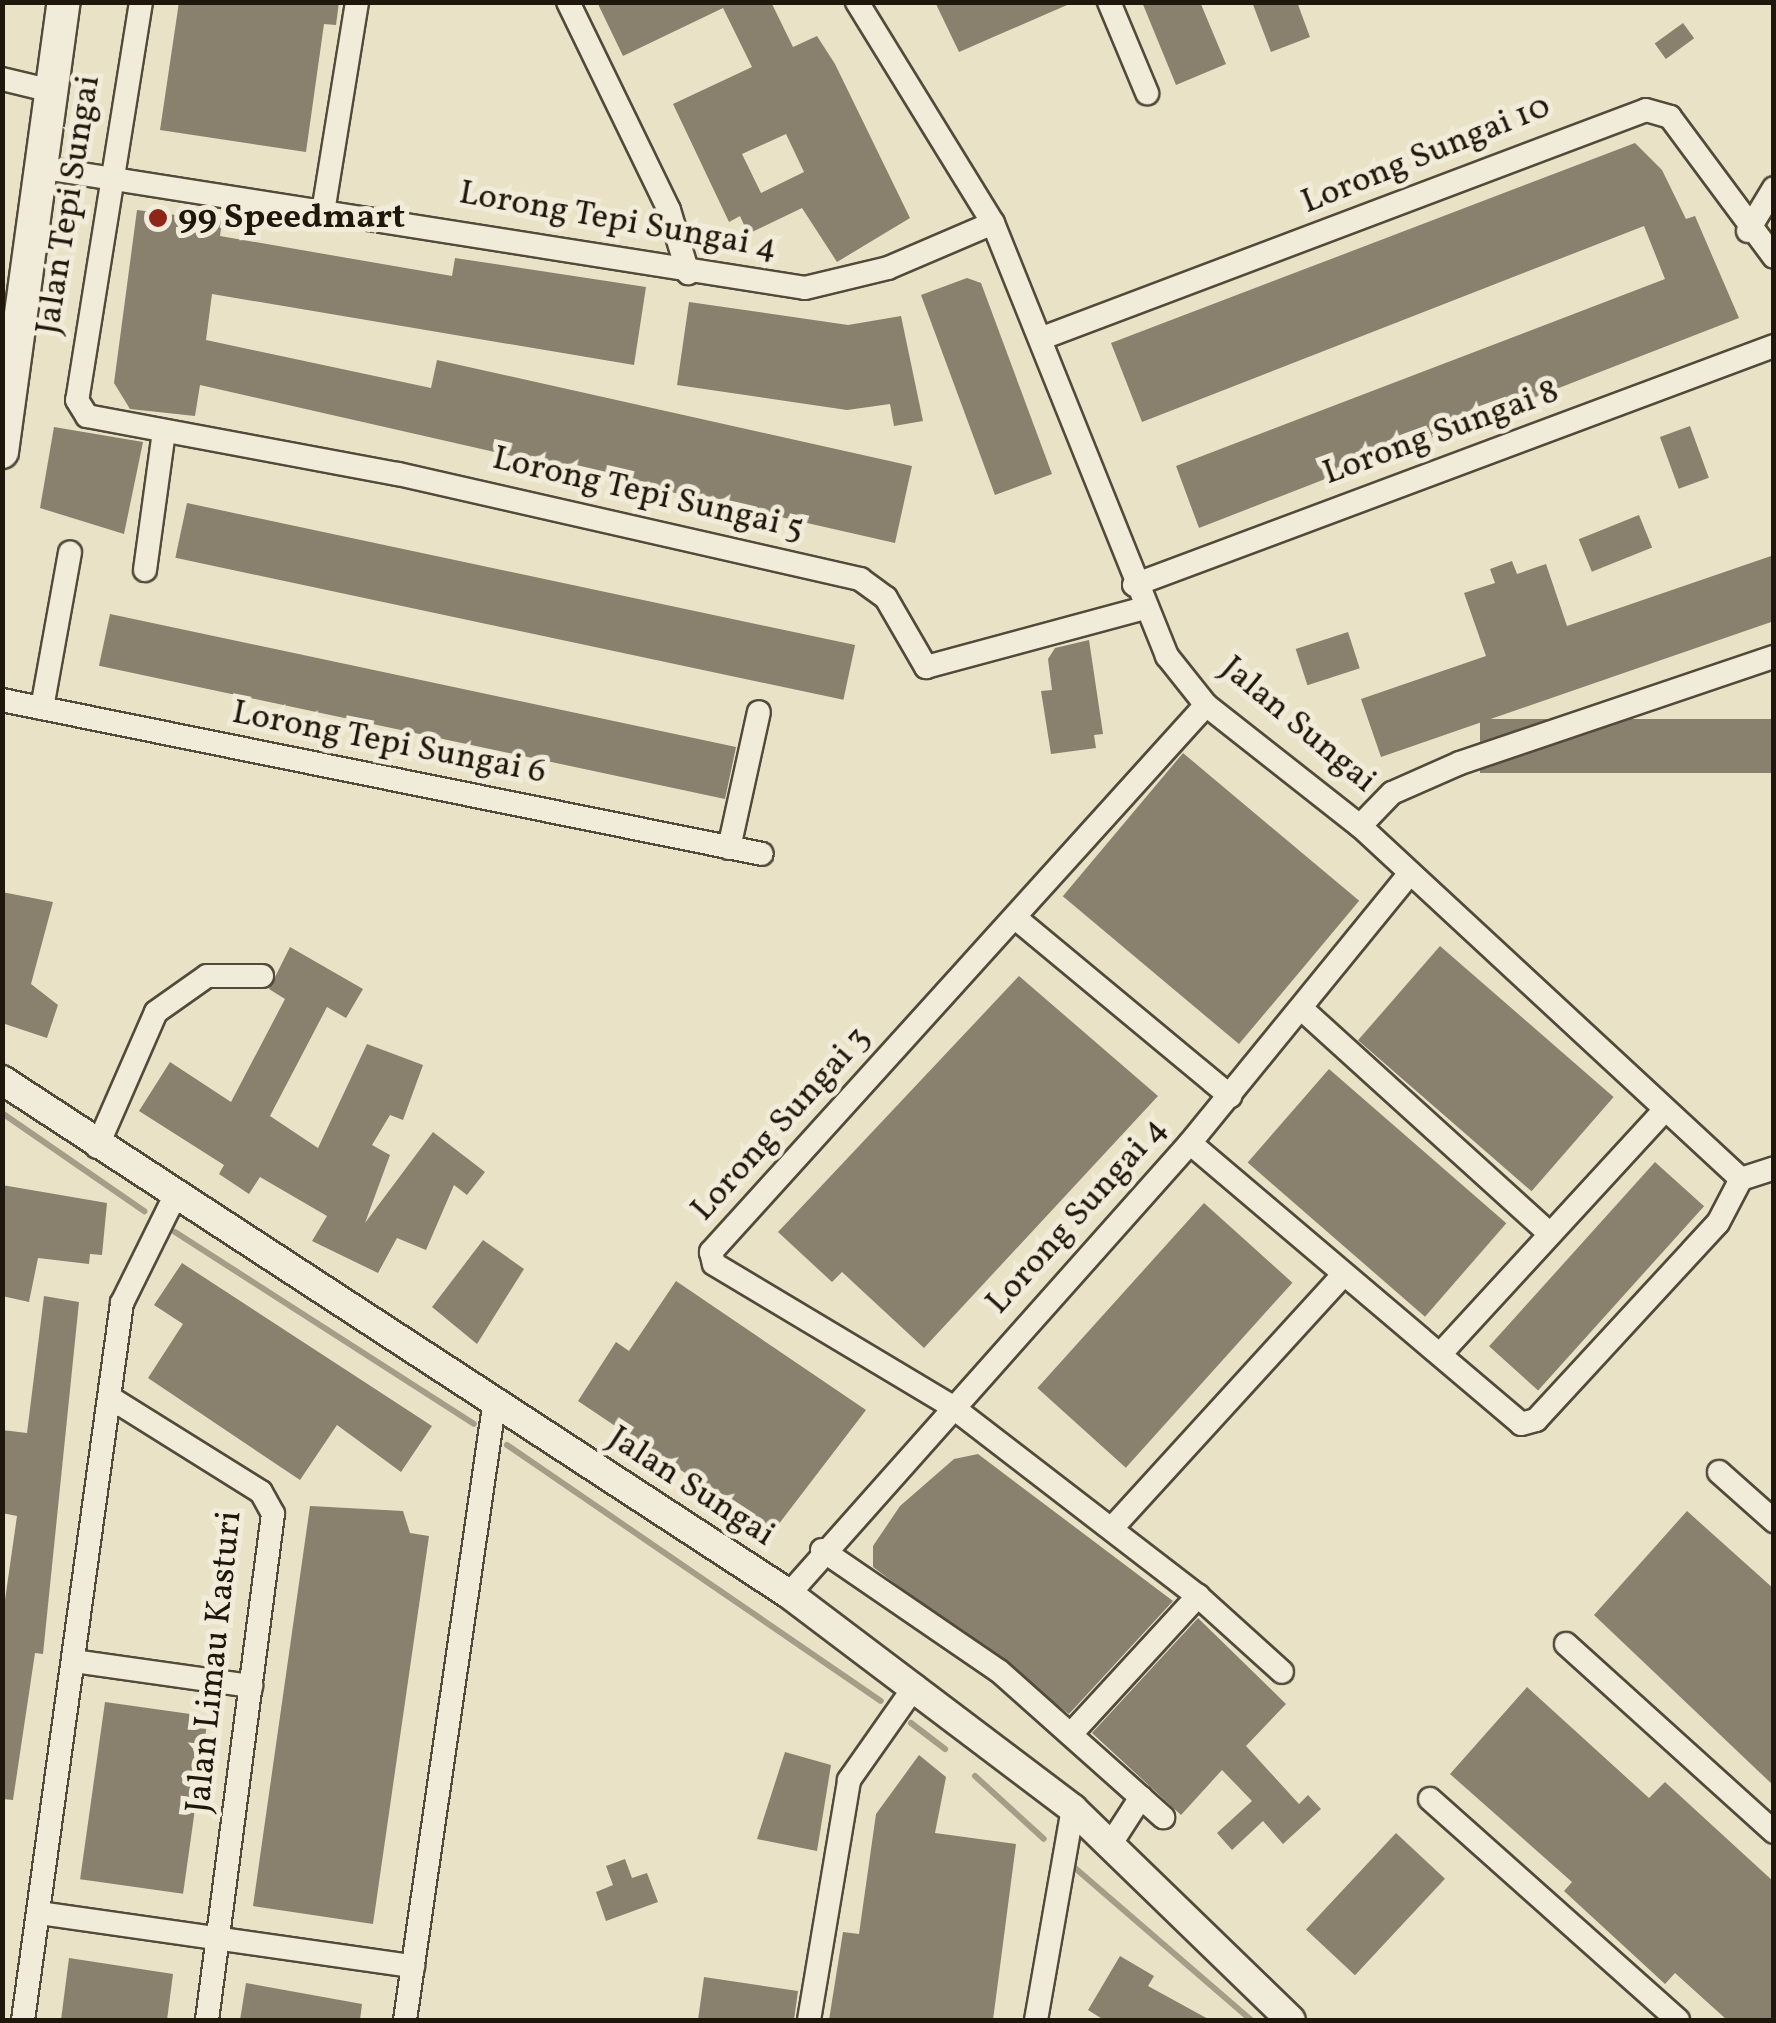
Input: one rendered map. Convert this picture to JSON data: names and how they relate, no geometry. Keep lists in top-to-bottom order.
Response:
{
  "streets": {
    "main road": ["Jalan Tepi Sungai"],
    "street": [
      "Lorong Sungai 10",
      "Lorong Tepi Sungai 4",
      "Lorong Sungai 8",
      "Lorong Tepi Sungai 5",
      "Jalan Sungai",
      "Lorong Tepi Sungai 6",
      "Lorong Sungai 3",
      "Lorong Sungai 4",
      "Jalan Limau Kasturi"
    ]
  },
  "crossings": [
    ["Lorong Sungai 10", "Jalan Sungai"],
    ["Jalan Tepi Sungai", "Lorong Tepi Sungai 4"],
    ["Jalan Tepi Sungai", "Lorong Tepi Sungai 5"],
    ["Lorong Tepi Sungai 4", "Jalan Sungai"],
    ["Lorong Sungai 8", "Jalan Sungai"],
    ["Lorong Tepi Sungai 5", "Jalan Sungai"],
    ["Jalan Sungai", "Lorong Sungai 3"],
    ["Jalan Sungai", "Lorong Sungai 4"],
    ["Lorong Sungai 3", "Lorong Sungai 4"]
  ],
  "places": ["99 Speedmart"]
}
